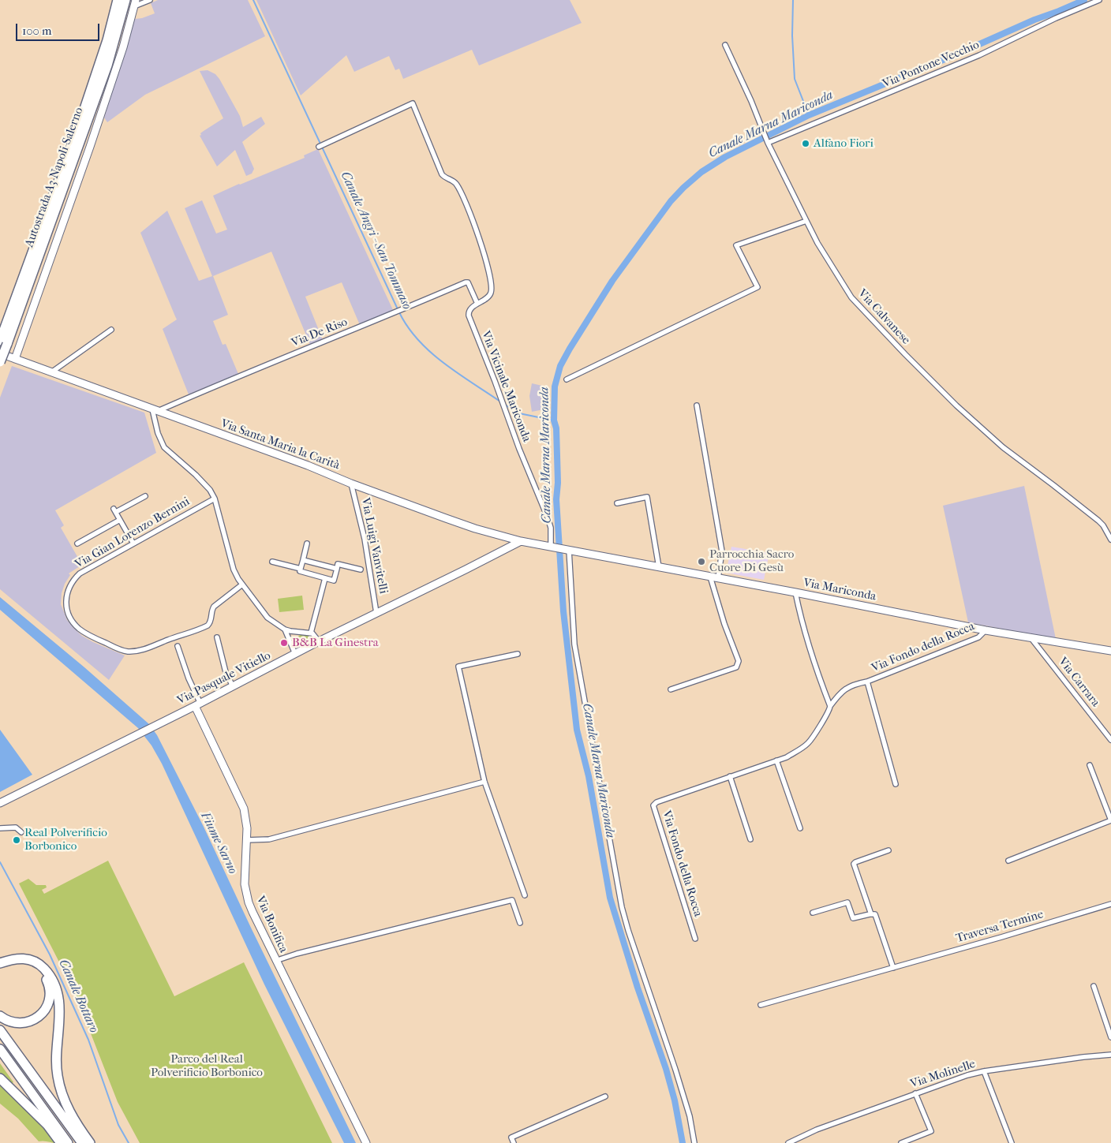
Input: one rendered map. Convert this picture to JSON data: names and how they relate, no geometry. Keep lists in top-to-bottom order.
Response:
{
  "streets": {
    "highway": ["Autostrada A3 Napoli-Salerno"],
    "street": [
      "Via Pontone Vecchio",
      "Via Calvanese",
      "Via De Riso",
      "Via Vicinale Mariconda",
      "Via Santa Maria la Carità",
      "Via Gian Lorenzo Bernini",
      "Via Luigi Vanvitelli",
      "Via Mariconda",
      "Via Fondo della Rocca",
      "Via Pasquale Vitiello",
      "Via Carrara",
      "Via Bonifica",
      "Traversa Termine",
      "Via Molinelle"
    ]
  },
  "crossings": [
    ["Via Pontone Vecchio", "Via Calvanese"],
    ["Via De Riso", "Via Vicinale Mariconda"],
    ["Via De Riso", "Via Santa Maria la Carità"],
    ["Via Vicinale Mariconda", "Via Santa Maria la Carità"],
    ["Via Santa Maria la Carità", "Via Luigi Vanvitelli"],
    ["Via Santa Maria la Carità", "Via Mariconda"],
    ["Via Santa Maria la Carità", "Via Pasquale Vitiello"],
    ["Via Luigi Vanvitelli", "Via Pasquale Vitiello"],
    ["Via Mariconda", "Via Fondo della Rocca"],
    ["Via Mariconda", "Via Carrara"],
    ["Via Pasquale Vitiello", "Via Bonifica"]
  ],
  "water": [
    "Canale Marna Mariconda",
    "Canale Angri - San Tommaso",
    "Fiume Sarno",
    "Canale Bottaro"
  ],
  "parks": ["Parco del Real Polverificio Borbonico"],
  "places": [
    "Alfano Fiori",
    "Parrocchia Sacro Cuore Di Gesù",
    "B&B La Ginestra",
    "Real Polverificio Borbonico"
  ],
  "scale_bar": "100 m"
}
